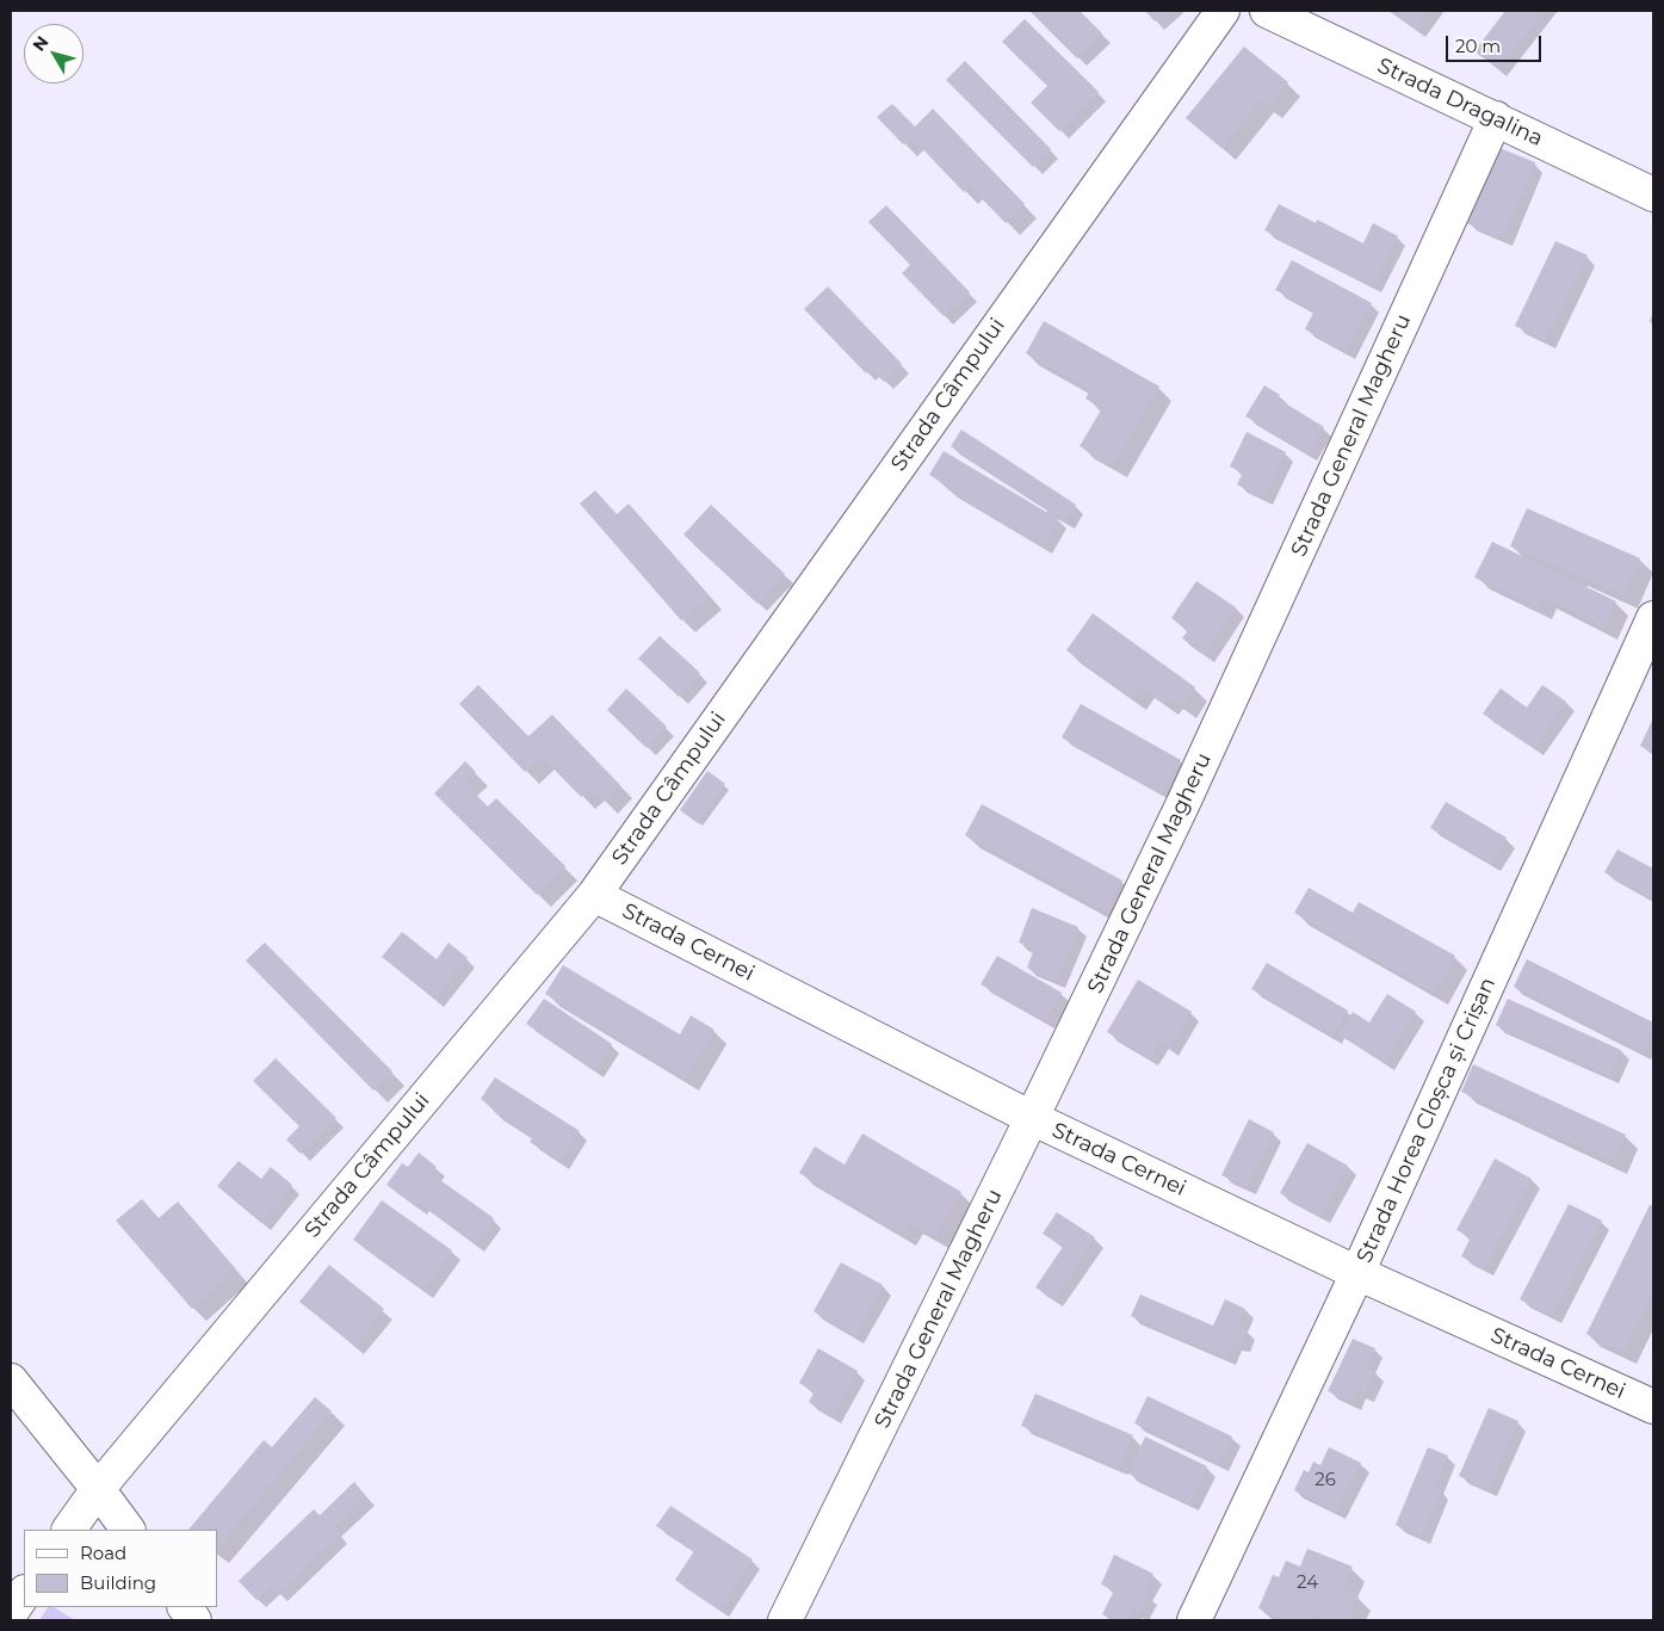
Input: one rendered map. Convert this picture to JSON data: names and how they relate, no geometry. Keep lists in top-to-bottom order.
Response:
{
  "streets": {
    "street": [
      "Strada Dragalina",
      "Strada Câmpului",
      "Strada General Magheru",
      "Strada Cernei",
      "Strada Horea Cloșca și Crișan"
    ]
  },
  "crossings": [
    ["Strada Dragalina", "Strada General Magheru"],
    ["Strada Câmpului", "Strada Cernei"],
    ["Strada General Magheru", "Strada Cernei"],
    ["Strada Cernei", "Strada Horea Cloșca și Crișan"]
  ],
  "house_numbers": ["26", "24"],
  "legend": ["Road", "Building"],
  "scale_bar": "20 m",
  "north": "top left"
}
